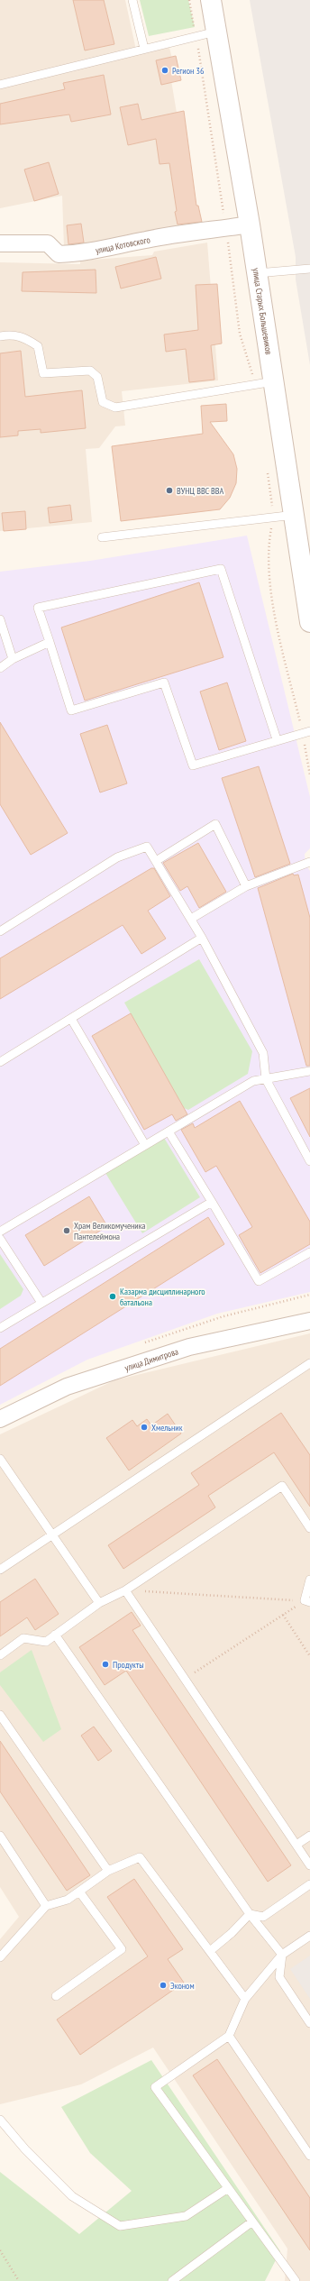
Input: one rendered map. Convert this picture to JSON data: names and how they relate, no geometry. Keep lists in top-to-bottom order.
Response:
{
  "streets": {
    "street": ["улица Котовского", "улица Старых Большевиков", "улица Димитрова"]
  },
  "crossings": [
    ["улица Котовского", "улица Старых Большевиков"]
  ],
  "places": [
    "Регион 36",
    "ВУНЦ ВВС ВВА",
    "Храм Великомученика Пантелеймона",
    "Казарма дисциплинарного батальона",
    "Хмельник",
    "Продукты",
    "Эконом"
  ]
}
